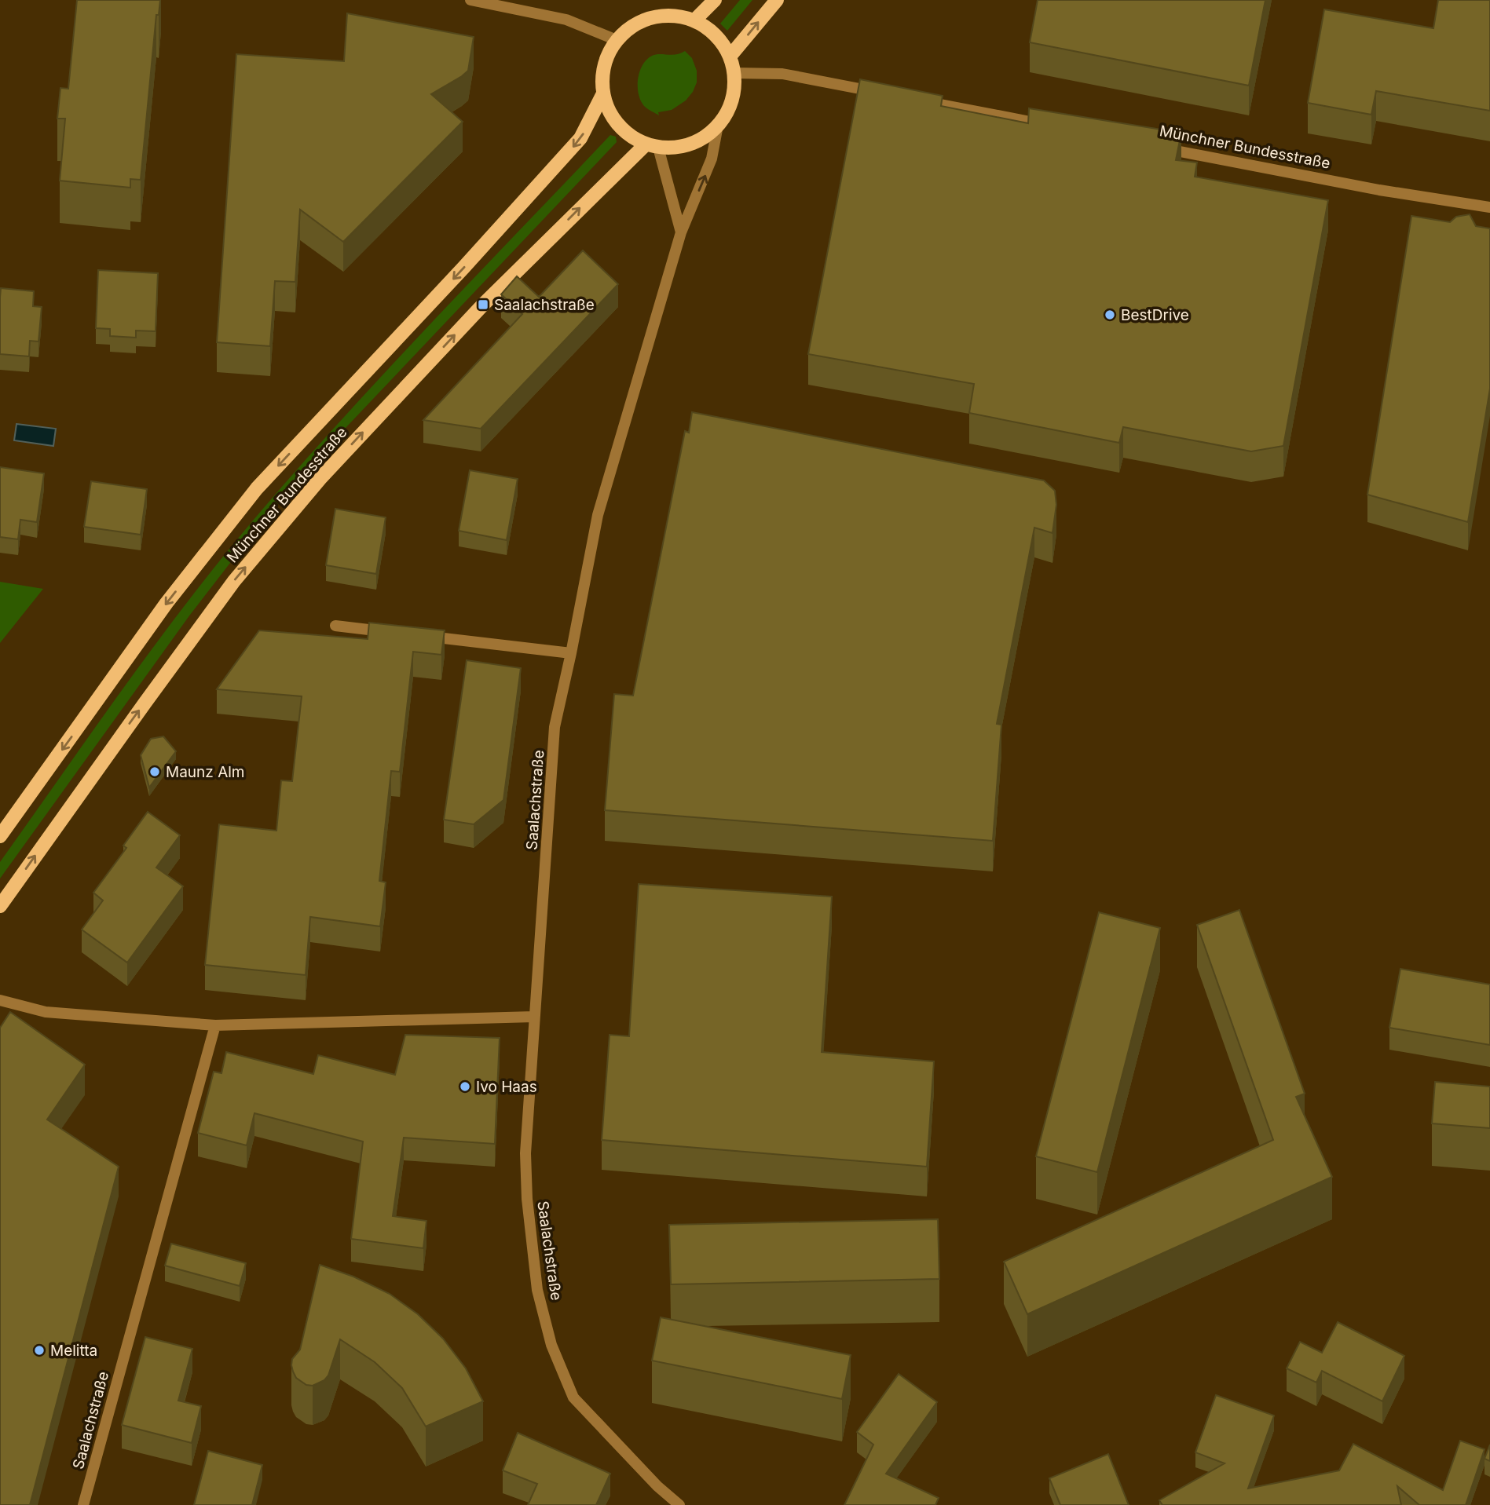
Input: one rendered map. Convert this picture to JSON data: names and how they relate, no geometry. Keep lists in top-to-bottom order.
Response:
{
  "streets": {
    "main road": ["Münchner Bundesstraße"],
    "street": ["Saalachstraße"]
  },
  "crossings": [
    ["Münchner Bundesstraße", "Saalachstraße"]
  ],
  "places": {
    "transit": ["Saalachstraße"],
    "other": [
      "BestDrive",
      "Maunz Alm",
      "Ivo Haas",
      "Melitta"
    ]
  }
}
